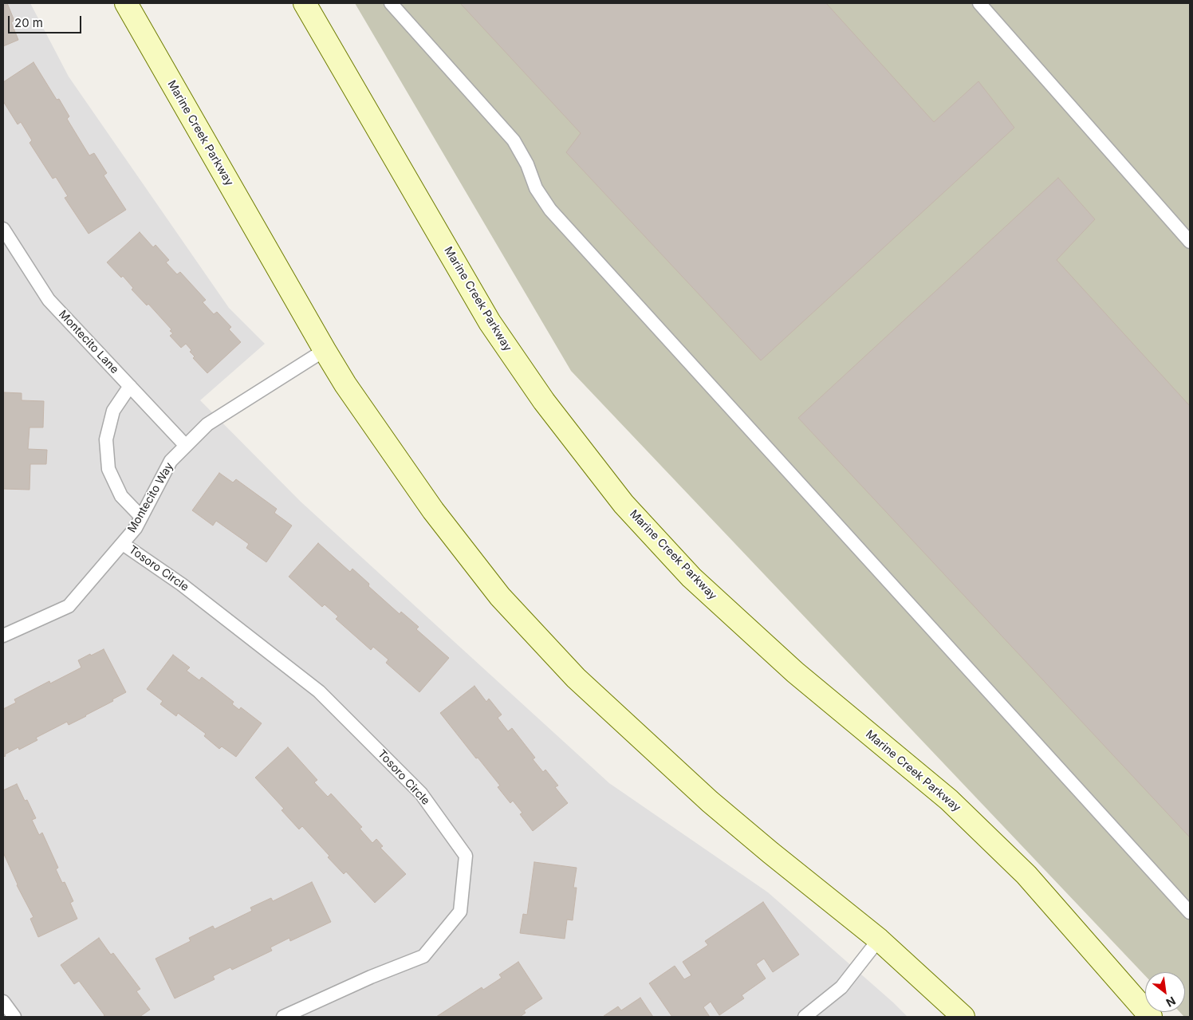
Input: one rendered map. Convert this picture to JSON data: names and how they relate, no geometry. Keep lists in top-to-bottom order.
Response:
{
  "streets": {
    "main road": ["Marine Creek Parkway"],
    "lane": ["Montecito Lane", "Montecito Way", "Tosoro Circle"]
  },
  "crossings": [
    ["Marine Creek Parkway", "Montecito Way"],
    ["Montecito Lane", "Montecito Way"],
    ["Montecito Way", "Tosoro Circle"]
  ],
  "scale_bar": "20 m",
  "north": "bottom right"
}
